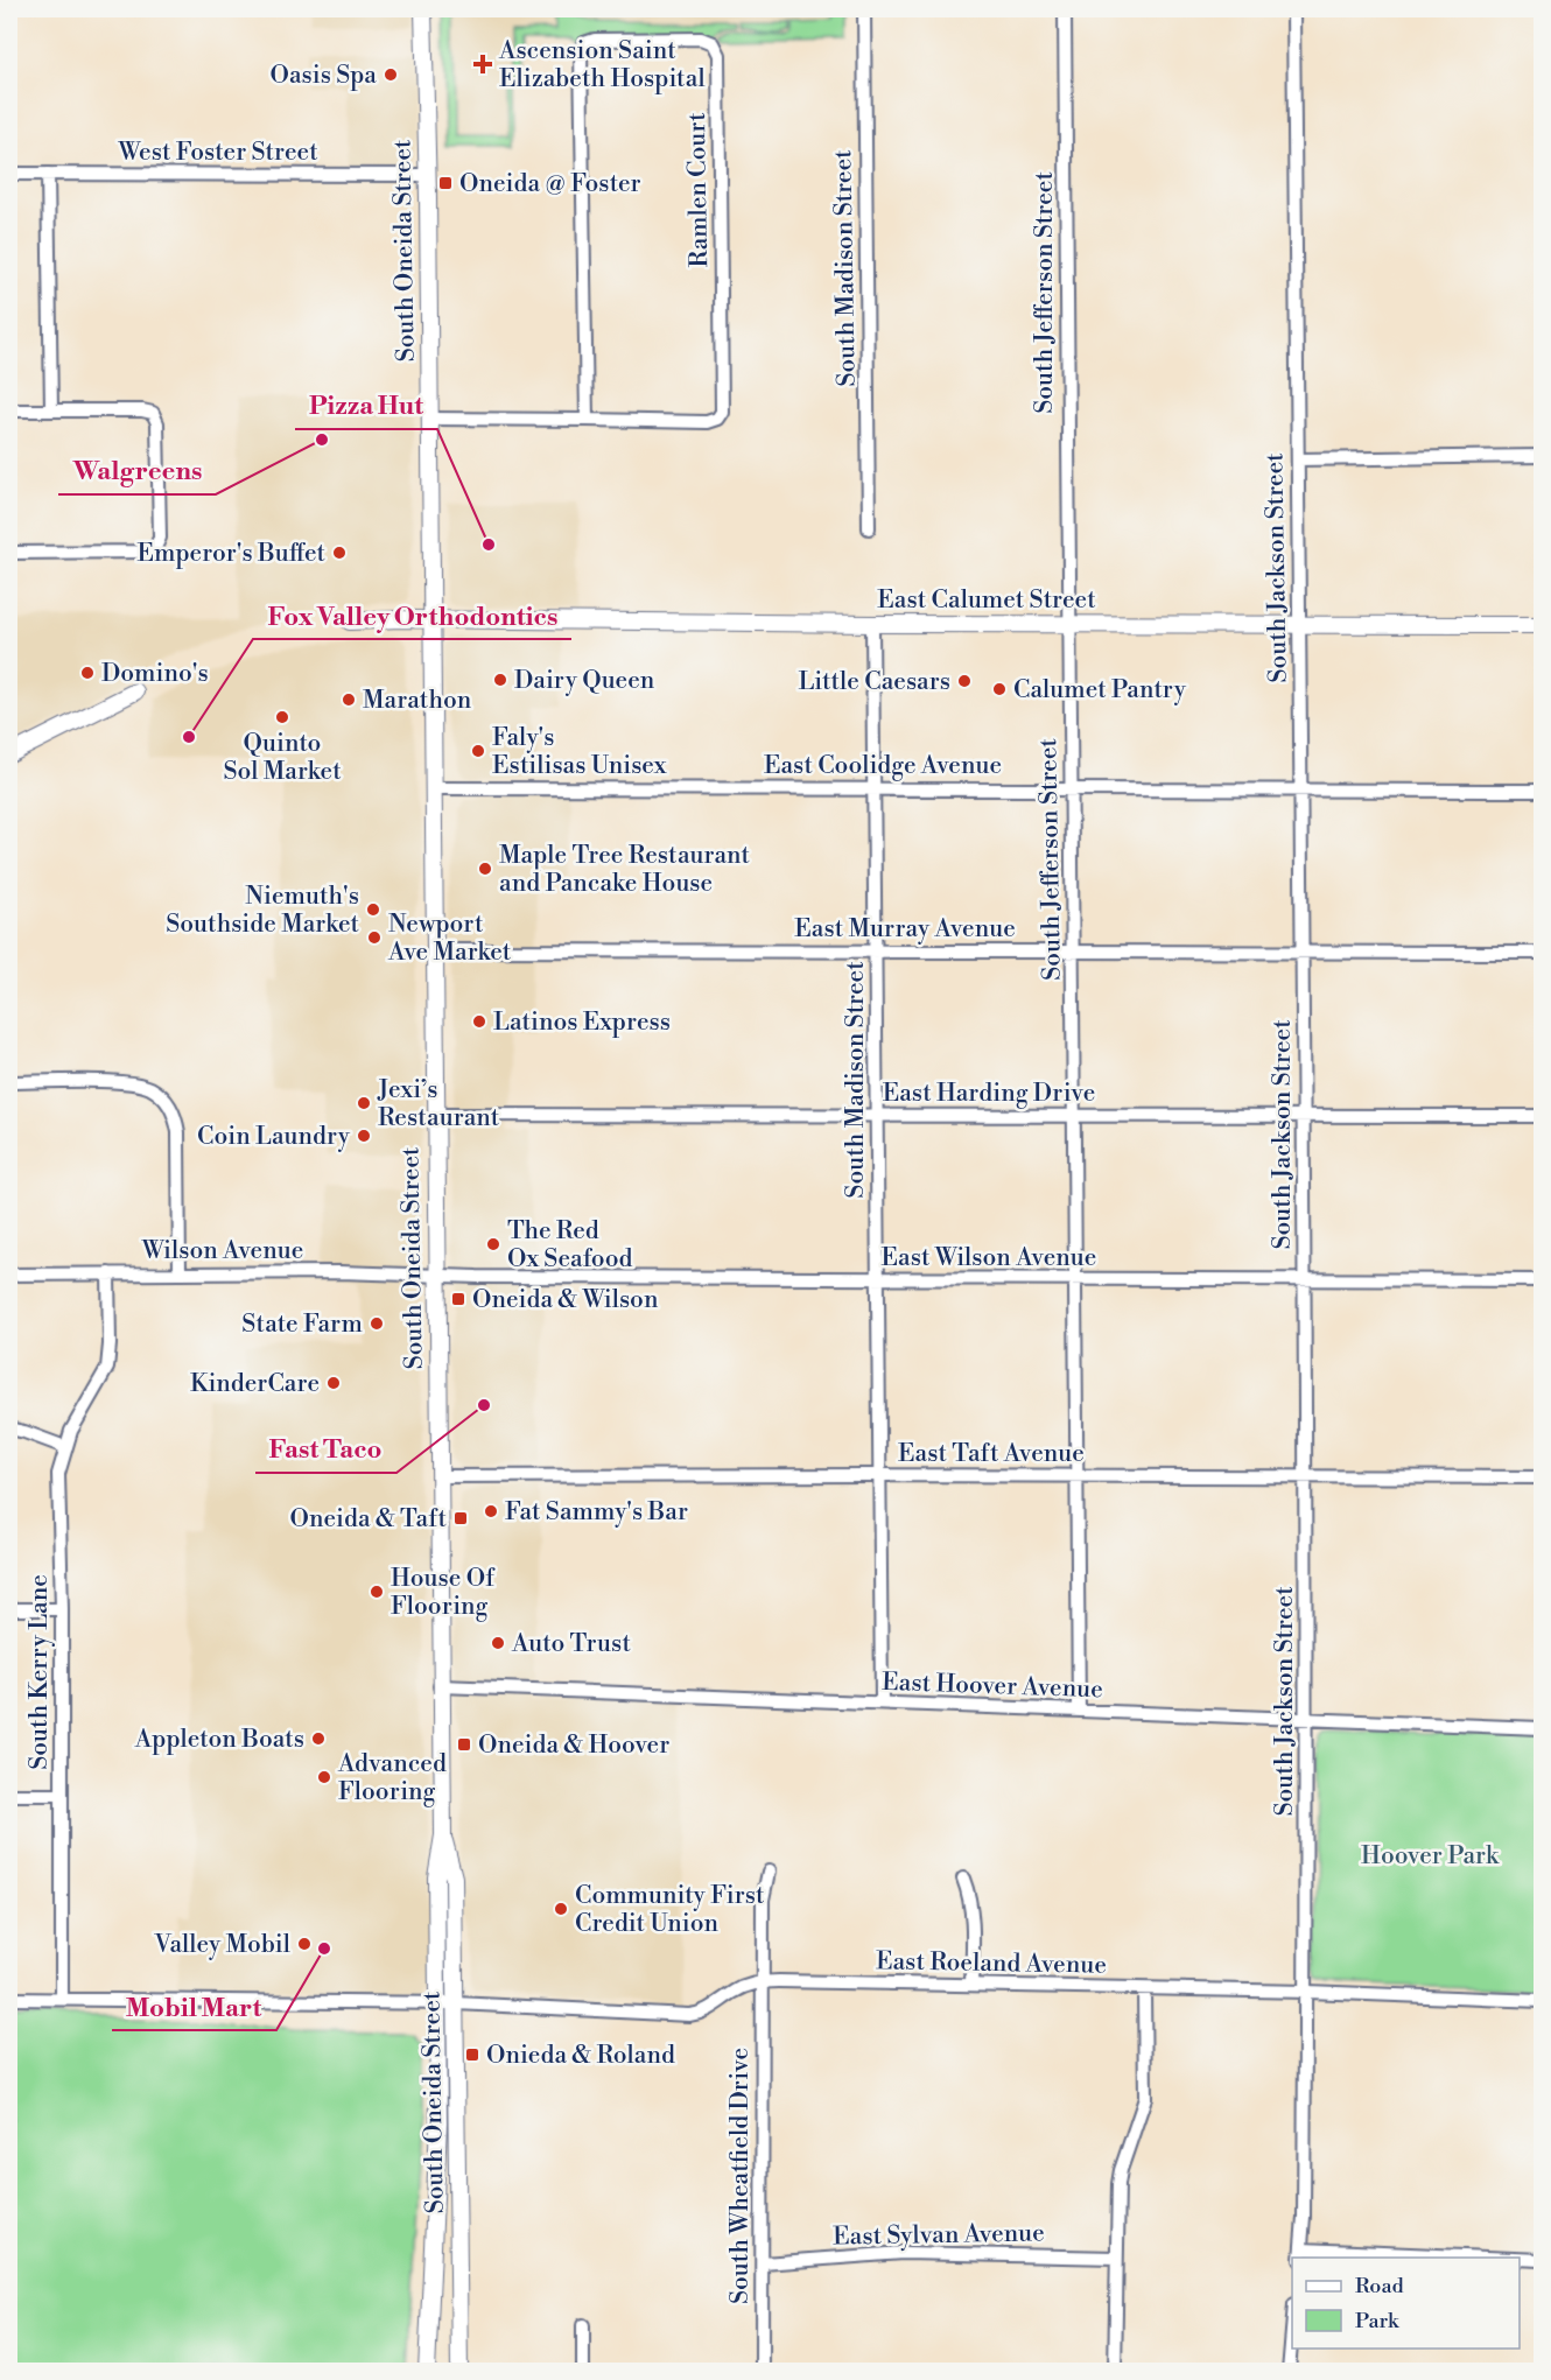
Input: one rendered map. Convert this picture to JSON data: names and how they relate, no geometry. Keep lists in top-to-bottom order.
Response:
{
  "streets": {
    "main road": ["South Oneida Street", "East Calumet Street"],
    "street": [
      "West Foster Street",
      "Ramlen Court",
      "South Madison Street",
      "South Jefferson Street",
      "South Jackson Street",
      "East Coolidge Avenue",
      "East Murray Avenue",
      "East Harding Drive",
      "Wilson Avenue",
      "East Wilson Avenue",
      "East Taft Avenue",
      "South Kerry Lane",
      "East Hoover Avenue",
      "East Roeland Avenue",
      "South Wheatfield Drive",
      "East Sylvan Avenue"
    ]
  },
  "crossings": [
    ["West Foster Street", "South Oneida Street"],
    ["Ramlen Court", "South Oneida Street"],
    ["South Oneida Street", "East Calumet Street"],
    ["South Oneida Street", "East Coolidge Avenue"],
    ["South Oneida Street", "East Murray Avenue"],
    ["South Oneida Street", "East Harding Drive"],
    ["South Oneida Street", "Wilson Avenue"],
    ["South Oneida Street", "East Wilson Avenue"],
    ["South Oneida Street", "East Taft Avenue"],
    ["South Oneida Street", "East Hoover Avenue"],
    ["South Oneida Street", "East Roeland Avenue"],
    ["South Madison Street", "East Calumet Street"],
    ["South Madison Street", "East Coolidge Avenue"],
    ["South Madison Street", "East Murray Avenue"],
    ["South Madison Street", "East Harding Drive"],
    ["South Madison Street", "East Wilson Avenue"],
    ["South Madison Street", "East Taft Avenue"],
    ["South Madison Street", "East Hoover Avenue"],
    ["South Jefferson Street", "East Calumet Street"],
    ["South Jefferson Street", "East Coolidge Avenue"],
    ["South Jefferson Street", "East Murray Avenue"],
    ["South Jefferson Street", "East Harding Drive"],
    ["South Jefferson Street", "East Wilson Avenue"],
    ["South Jefferson Street", "East Taft Avenue"],
    ["South Jefferson Street", "East Hoover Avenue"],
    ["South Jackson Street", "East Calumet Street"],
    ["South Jackson Street", "East Coolidge Avenue"],
    ["South Jackson Street", "East Murray Avenue"],
    ["South Jackson Street", "East Harding Drive"],
    ["South Jackson Street", "East Wilson Avenue"],
    ["South Jackson Street", "East Taft Avenue"],
    ["South Jackson Street", "East Hoover Avenue"],
    ["South Jackson Street", "East Roeland Avenue"],
    ["Wilson Avenue", "East Wilson Avenue"],
    ["Wilson Avenue", "South Kerry Lane"],
    ["South Kerry Lane", "East Roeland Avenue"],
    ["East Roeland Avenue", "South Wheatfield Drive"],
    ["South Wheatfield Drive", "East Sylvan Avenue"]
  ],
  "parks": ["Hoover Park"],
  "places": {
    "health": ["Ascension Saint Elizabeth Hospital"],
    "other": [
      "Oasis Spa",
      "Walgreens",
      "Pizza Hut",
      "Emperor's Buffet",
      "Domino's",
      "Dairy Queen",
      "Little Caesars",
      "Calumet Pantry",
      "Marathon",
      "Quinto Sol Market",
      "Fox Valley Orthodontics",
      "Faly's Estilisas Unisex",
      "Maple Tree Restaurant and Pancake House",
      "Niemuth's Southside Market",
      "Newport Ave Market",
      "Latinos Express",
      "Jexi’s Restaurant",
      "Coin Laundry",
      "The Red Ox Seafood",
      "State Farm",
      "KinderCare",
      "Fast Taco",
      "Fat Sammy's Bar",
      "House Of Flooring",
      "Auto Trust",
      "Appleton Boats",
      "Advanced Flooring",
      "Community First Credit Union",
      "Valley Mobil",
      "Mobil Mart"
    ],
    "transit": [
      "Oneida @ Foster",
      "Oneida & Wilson",
      "Oneida & Taft",
      "Oneida & Hoover",
      "Onieda & Roland"
    ]
  },
  "legend": ["Road", "Park"]
}
